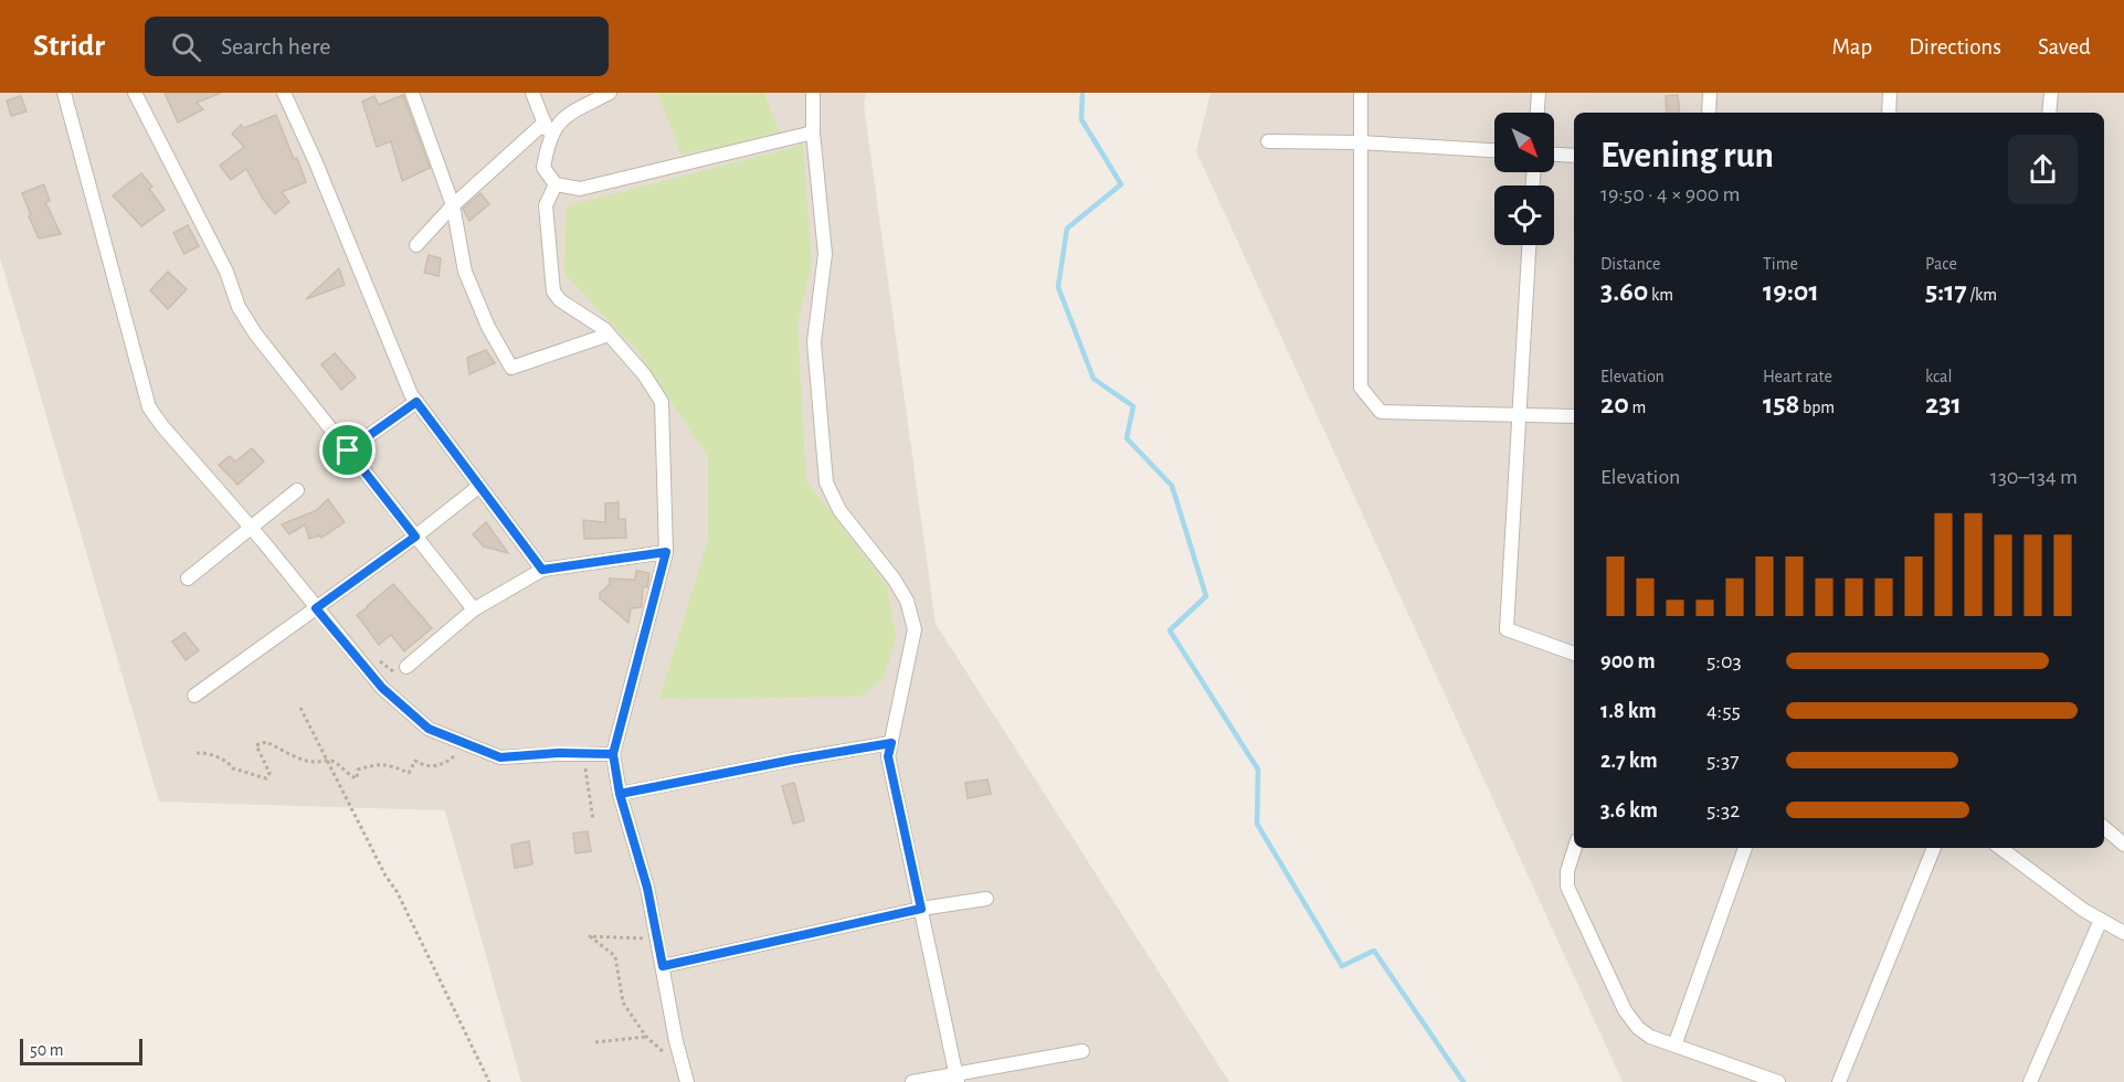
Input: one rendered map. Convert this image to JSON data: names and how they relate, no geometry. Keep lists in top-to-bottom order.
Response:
{
  "scale_bar": "50 m",
  "north": "bottom right",
  "page": {
    "header": "Stridr",
    "search": "Search here",
    "nav": ["Map", "Directions", "Saved"],
    "heading": ["Evening run", "19:50 · 4 × 900 m"],
    "stats": [
      ["Distance", "3.60 km"],
      ["Time", "19:01"],
      ["Pace", "5:17 /km"],
      ["Elevation", "20 m"],
      ["Heart rate", "158 bpm"],
      ["kcal", "231"]
    ],
    "chart": ["Elevation", "130–134 m"],
    "list": [
      {
        "name": "900 m",
        "note": "5:03"
      },
      {
        "name": "1.8 km",
        "note": "4:55"
      },
      {
        "name": "2.7 km",
        "note": "5:37"
      },
      {
        "name": "3.6 km",
        "note": "5:32"
      }
    ],
    "scale": "50 m"
  }
}
